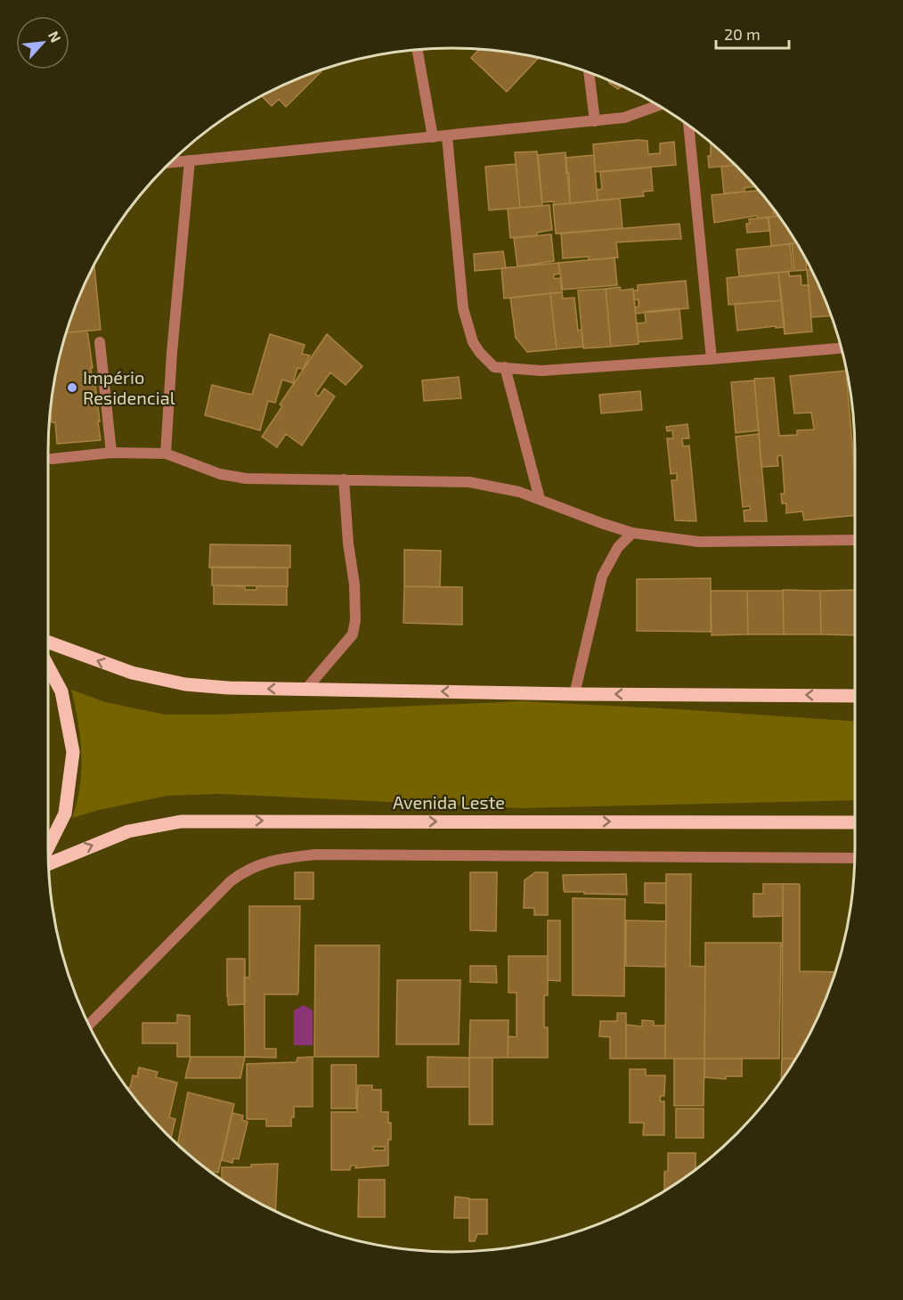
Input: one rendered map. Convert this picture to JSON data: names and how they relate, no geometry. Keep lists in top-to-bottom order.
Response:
{
  "streets": {
    "main road": ["Avenida Leste"]
  },
  "one_way": ["Avenida Leste"],
  "places": ["Império Residencial"],
  "scale_bar": "20 m",
  "north": "top right"
}
